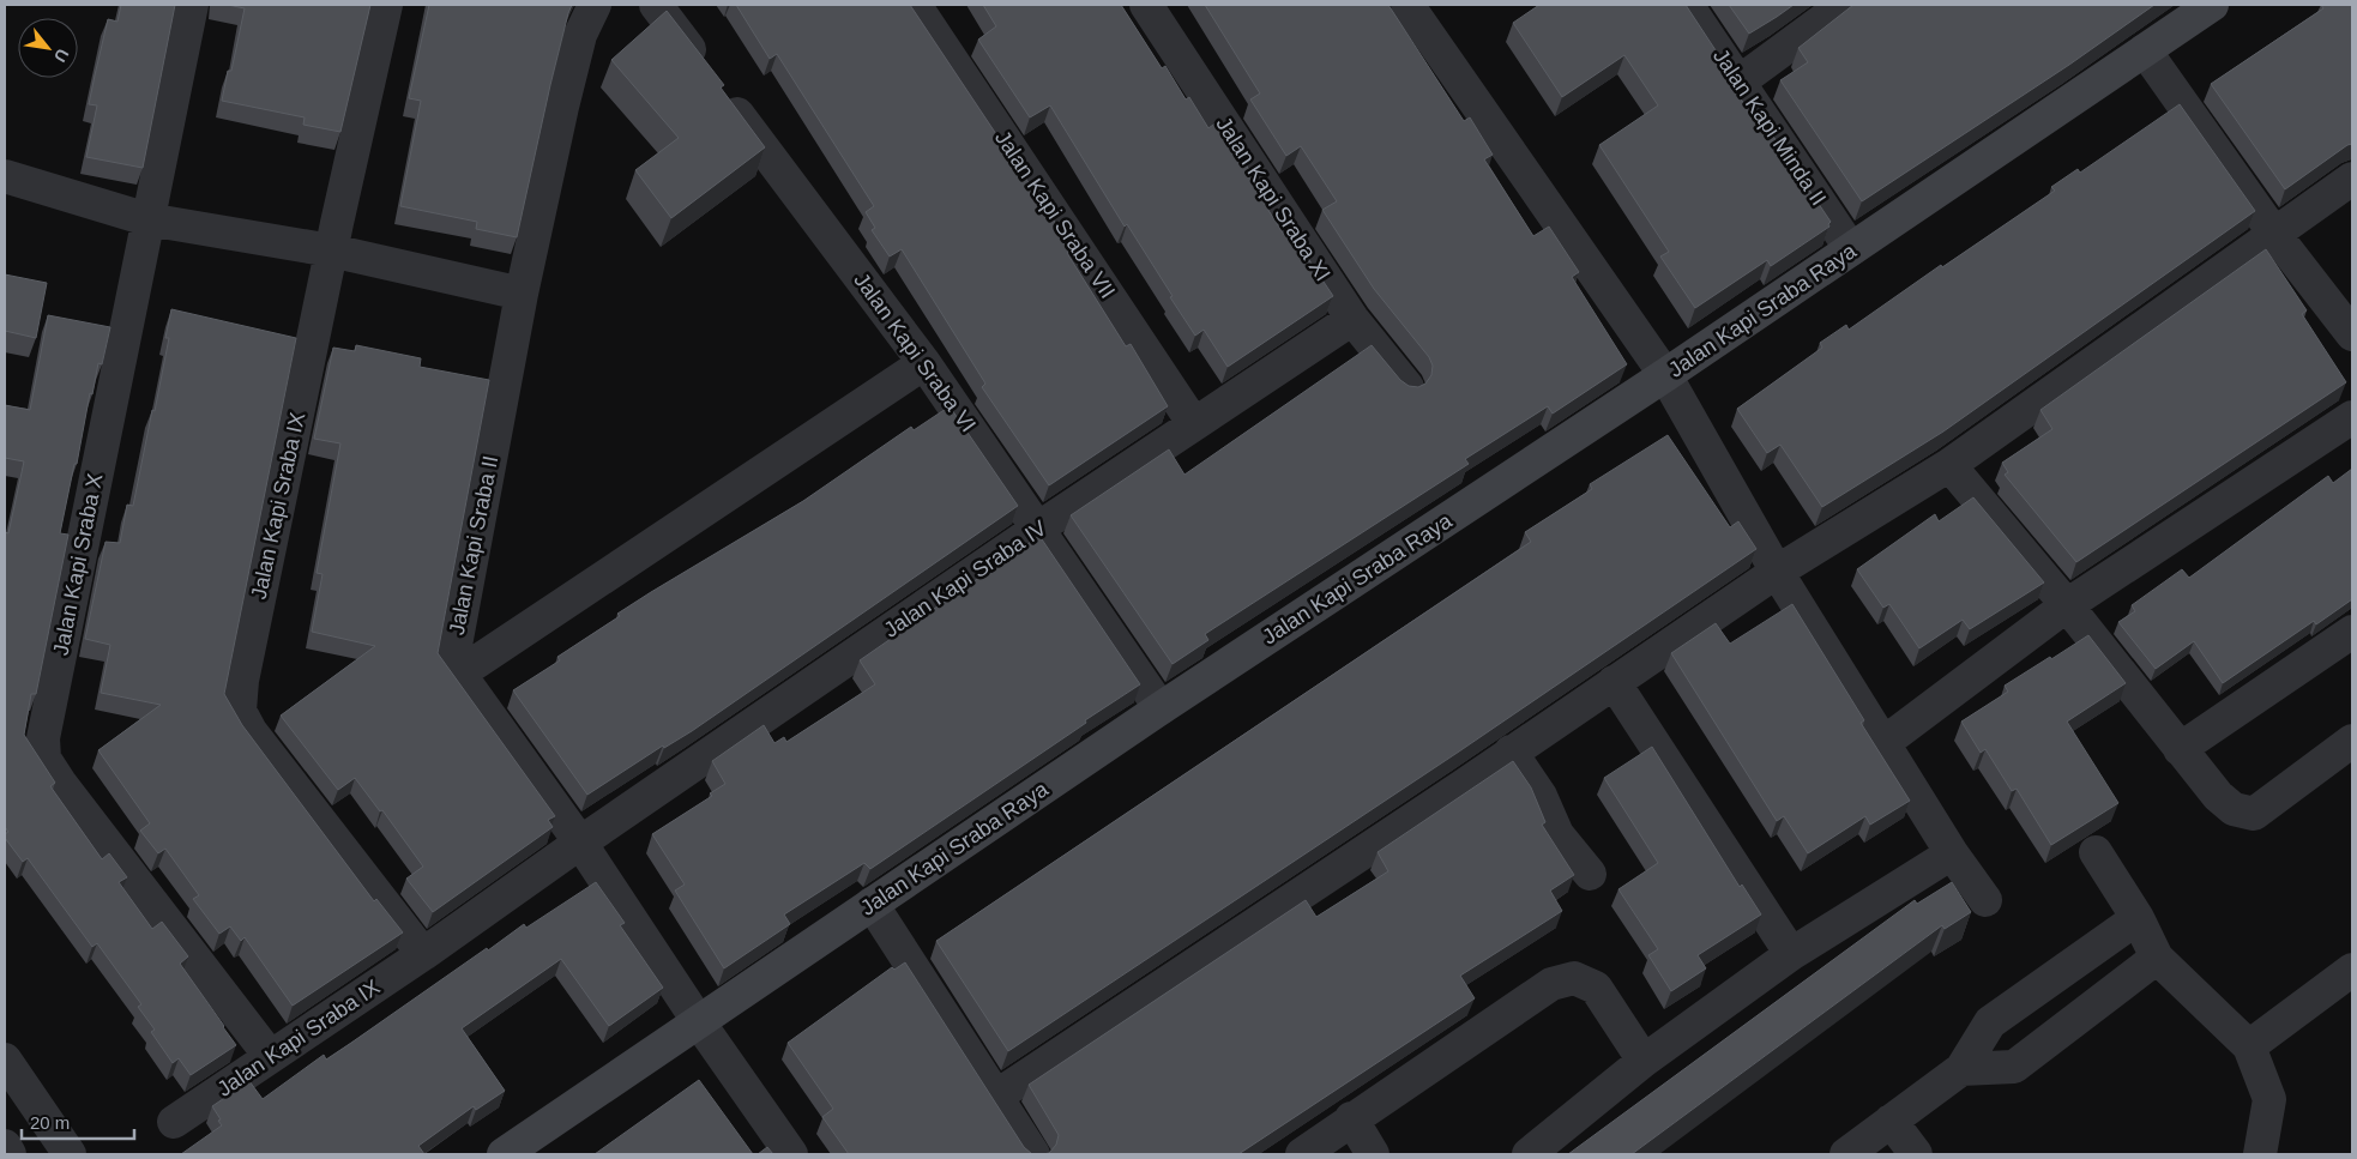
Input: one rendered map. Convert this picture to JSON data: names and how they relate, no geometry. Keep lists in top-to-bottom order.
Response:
{
  "streets": {
    "street": [
      "Jalan Kapi Minda II",
      "Jalan Kapi Sraba XI",
      "Jalan Kapi Sraba VII",
      "Jalan Kapi Sraba Raya",
      "Jalan Kapi Sraba VI",
      "Jalan Kapi Sraba IX",
      "Jalan Kapi Sraba II",
      "Jalan Kapi Sraba X",
      "Jalan Kapi Sraba IV"
    ]
  },
  "crossings": [
    ["Jalan Kapi Minda II", "Jalan Kapi Sraba Raya"],
    ["Jalan Kapi Sraba XI", "Jalan Kapi Sraba IV"],
    ["Jalan Kapi Sraba VII", "Jalan Kapi Sraba IV"],
    ["Jalan Kapi Sraba Raya", "Jalan Kapi Sraba VI"],
    ["Jalan Kapi Sraba Raya", "Jalan Kapi Sraba II"],
    ["Jalan Kapi Sraba VI", "Jalan Kapi Sraba IV"],
    ["Jalan Kapi Sraba IX", "Jalan Kapi Sraba II"],
    ["Jalan Kapi Sraba IX", "Jalan Kapi Sraba X"],
    ["Jalan Kapi Sraba IX", "Jalan Kapi Sraba IV"],
    ["Jalan Kapi Sraba II", "Jalan Kapi Sraba IV"]
  ],
  "scale_bar": "20 m",
  "north": "bottom right"
}
